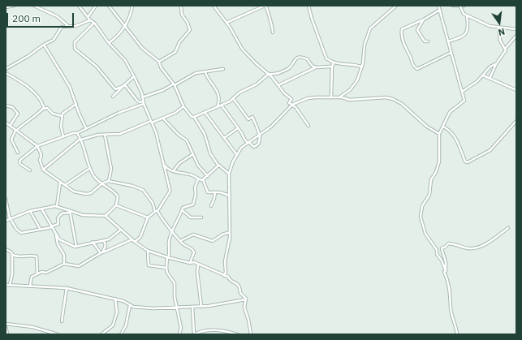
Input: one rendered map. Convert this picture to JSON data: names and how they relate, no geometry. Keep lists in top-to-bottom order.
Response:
{
  "scale_bar": "200 m",
  "north": "bottom"
}
